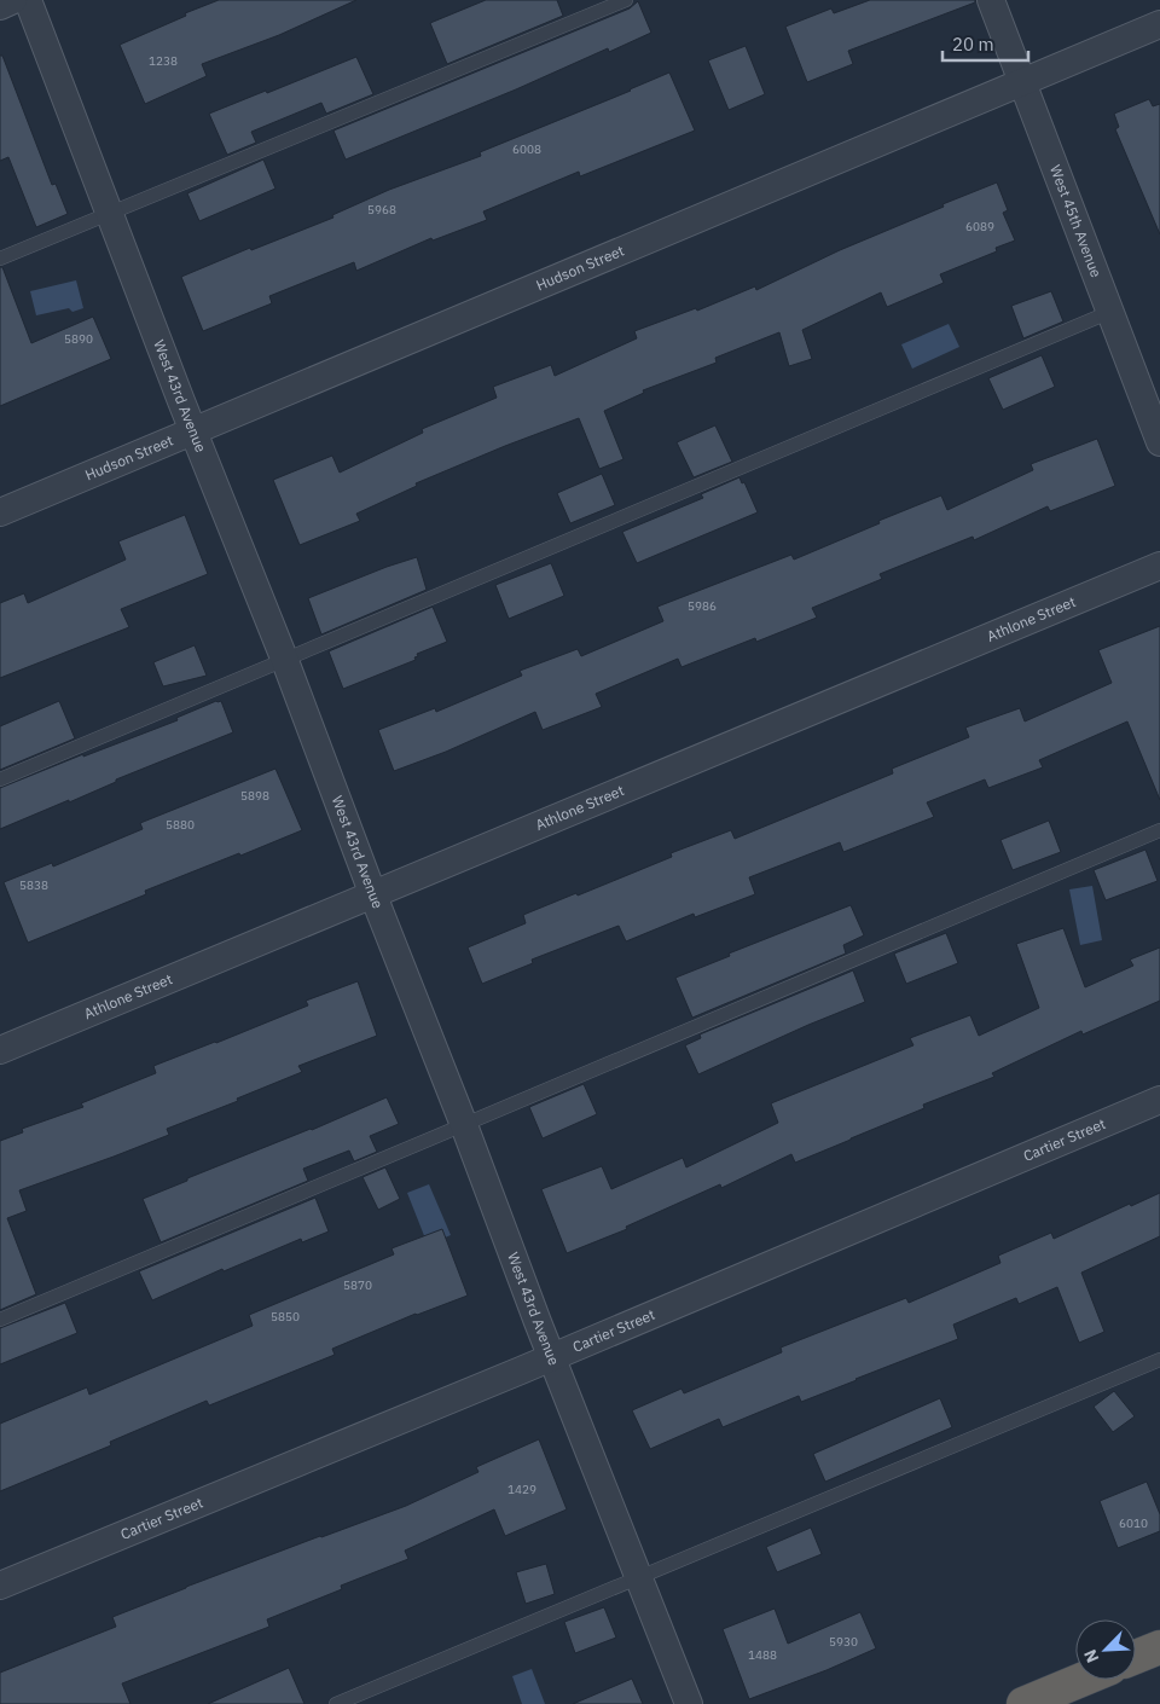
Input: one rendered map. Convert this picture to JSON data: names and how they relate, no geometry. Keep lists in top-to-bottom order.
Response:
{
  "streets": {
    "street": [
      "West 45th Avenue",
      "Hudson Street",
      "West 43rd Avenue",
      "Athlone Street",
      "Cartier Street"
    ]
  },
  "crossings": [
    ["West 45th Avenue", "Hudson Street"],
    ["Hudson Street", "West 43rd Avenue"],
    ["West 43rd Avenue", "Athlone Street"],
    ["West 43rd Avenue", "Cartier Street"]
  ],
  "house_numbers": [
    "1238",
    "6008",
    "5968",
    "6089",
    "5890",
    "5986",
    "5898",
    "5880",
    "5838",
    "5870",
    "5850",
    "1429",
    "6010",
    "5930",
    "1488"
  ],
  "scale_bar": "20 m",
  "north": "bottom left"
}
